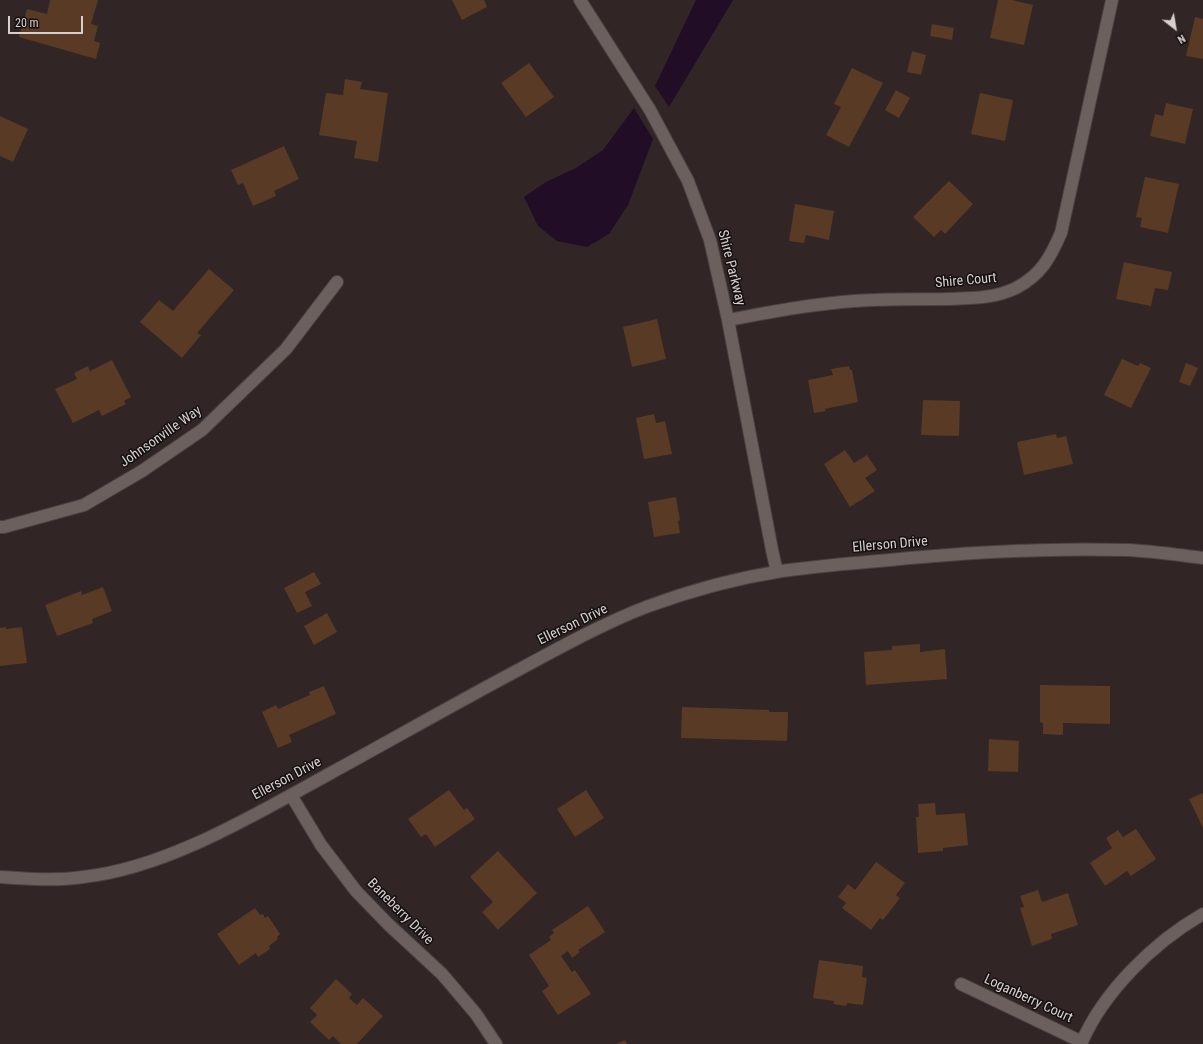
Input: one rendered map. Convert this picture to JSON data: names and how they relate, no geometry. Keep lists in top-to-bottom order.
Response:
{
  "streets": {
    "street": [
      "Shire Parkway",
      "Shire Court",
      "Johnsonville Way",
      "Ellerson Drive",
      "Baneberry Drive",
      "Loganberry Court"
    ]
  },
  "crossings": [
    ["Shire Parkway", "Shire Court"],
    ["Shire Parkway", "Ellerson Drive"],
    ["Ellerson Drive", "Baneberry Drive"]
  ],
  "scale_bar": "20 m",
  "north": "bottom right"
}
